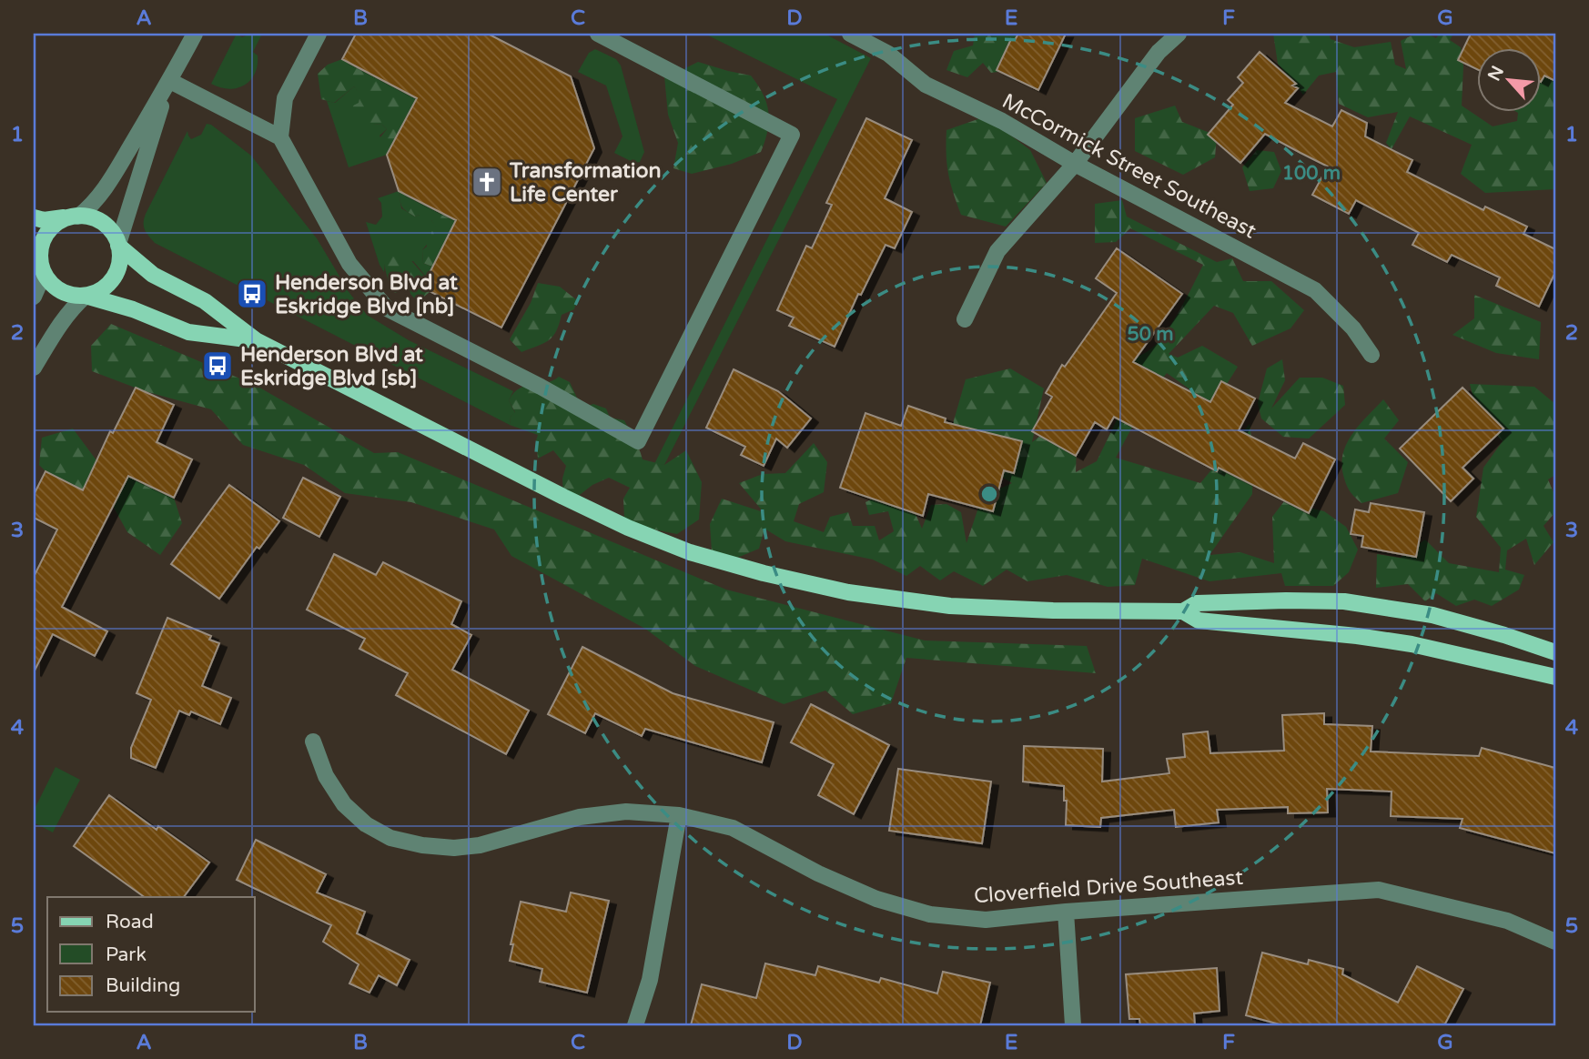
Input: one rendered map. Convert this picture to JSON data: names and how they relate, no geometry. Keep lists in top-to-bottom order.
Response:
{
  "streets": {
    "street": ["McCormick Street Southeast", "Cloverfield Drive Southeast"]
  },
  "places": {
    "church": ["Transformation Life Center"],
    "bus stop": ["Henderson Blvd at Eskridge Blvd [nb]", "Henderson Blvd at Eskridge Blvd [sb]"]
  },
  "legend": ["Road", "Park", "Building"],
  "north": "top left",
  "grid": {
    "columns": [
      "A",
      "B",
      "C",
      "D",
      "E",
      "F",
      "G"
    ],
    "rows": [
      "1",
      "2",
      "3",
      "4",
      "5"
    ]
  },
  "rings": ["100 m", "50 m"]
}
